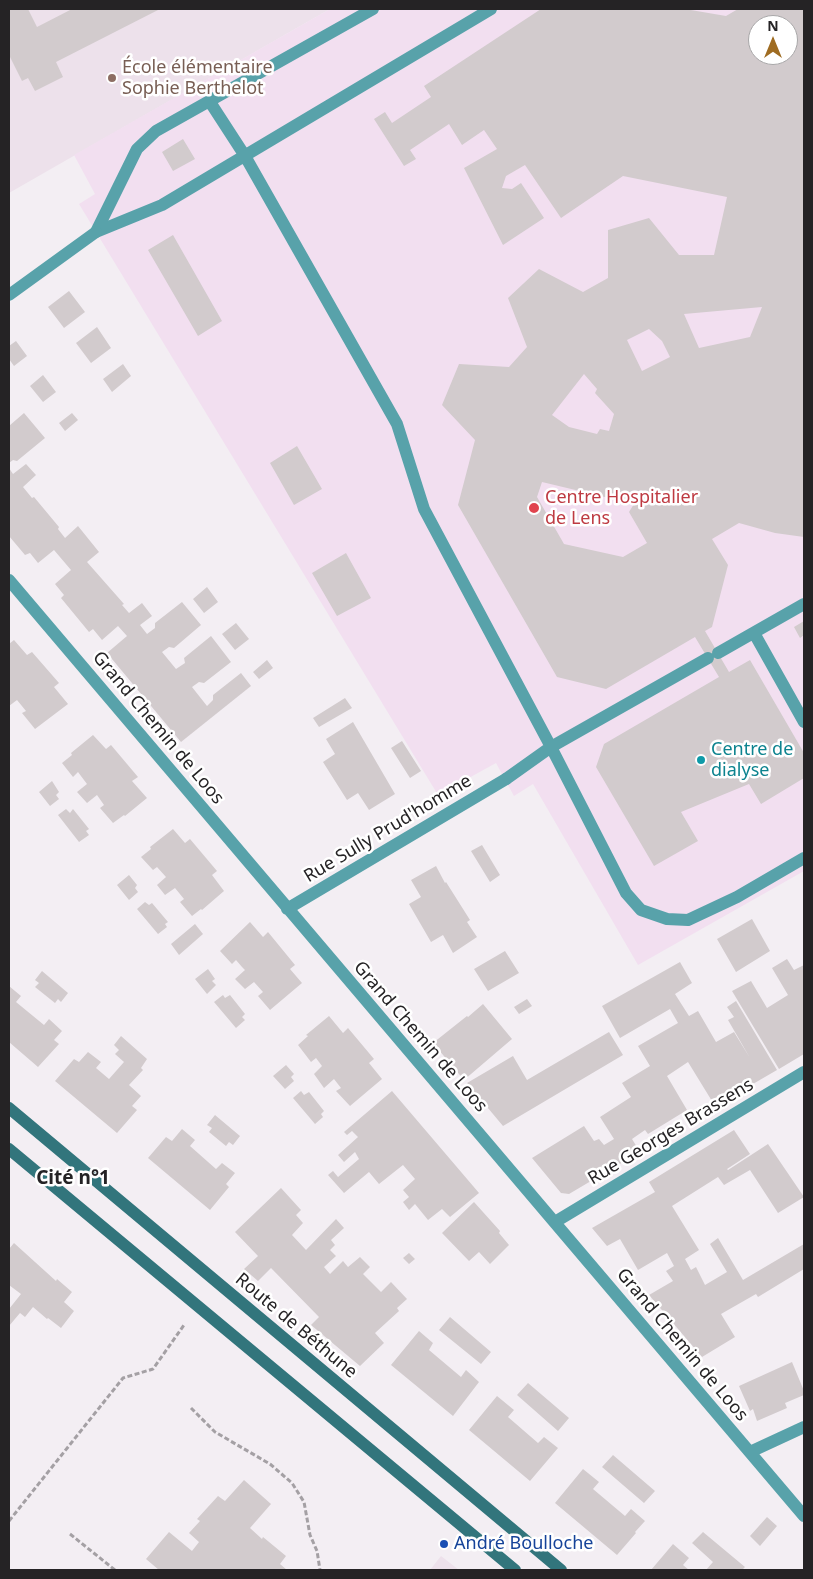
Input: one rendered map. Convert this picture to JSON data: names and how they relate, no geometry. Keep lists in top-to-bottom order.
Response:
{
  "streets": {
    "main road": ["Route de Béthune"],
    "street": ["Grand Chemin de Loos", "Rue Sully Prud'homme", "Rue Georges Brassens"]
  },
  "crossings": [
    ["Grand Chemin de Loos", "Rue Sully Prud'homme"],
    ["Grand Chemin de Loos", "Rue Georges Brassens"]
  ],
  "districts": ["Cité n°1"],
  "places": [
    "École élémentaire Sophie Berthelot",
    "Centre Hospitalier de Lens",
    "Centre de dialyse",
    "André Boulloche"
  ],
  "north": "top"
}
